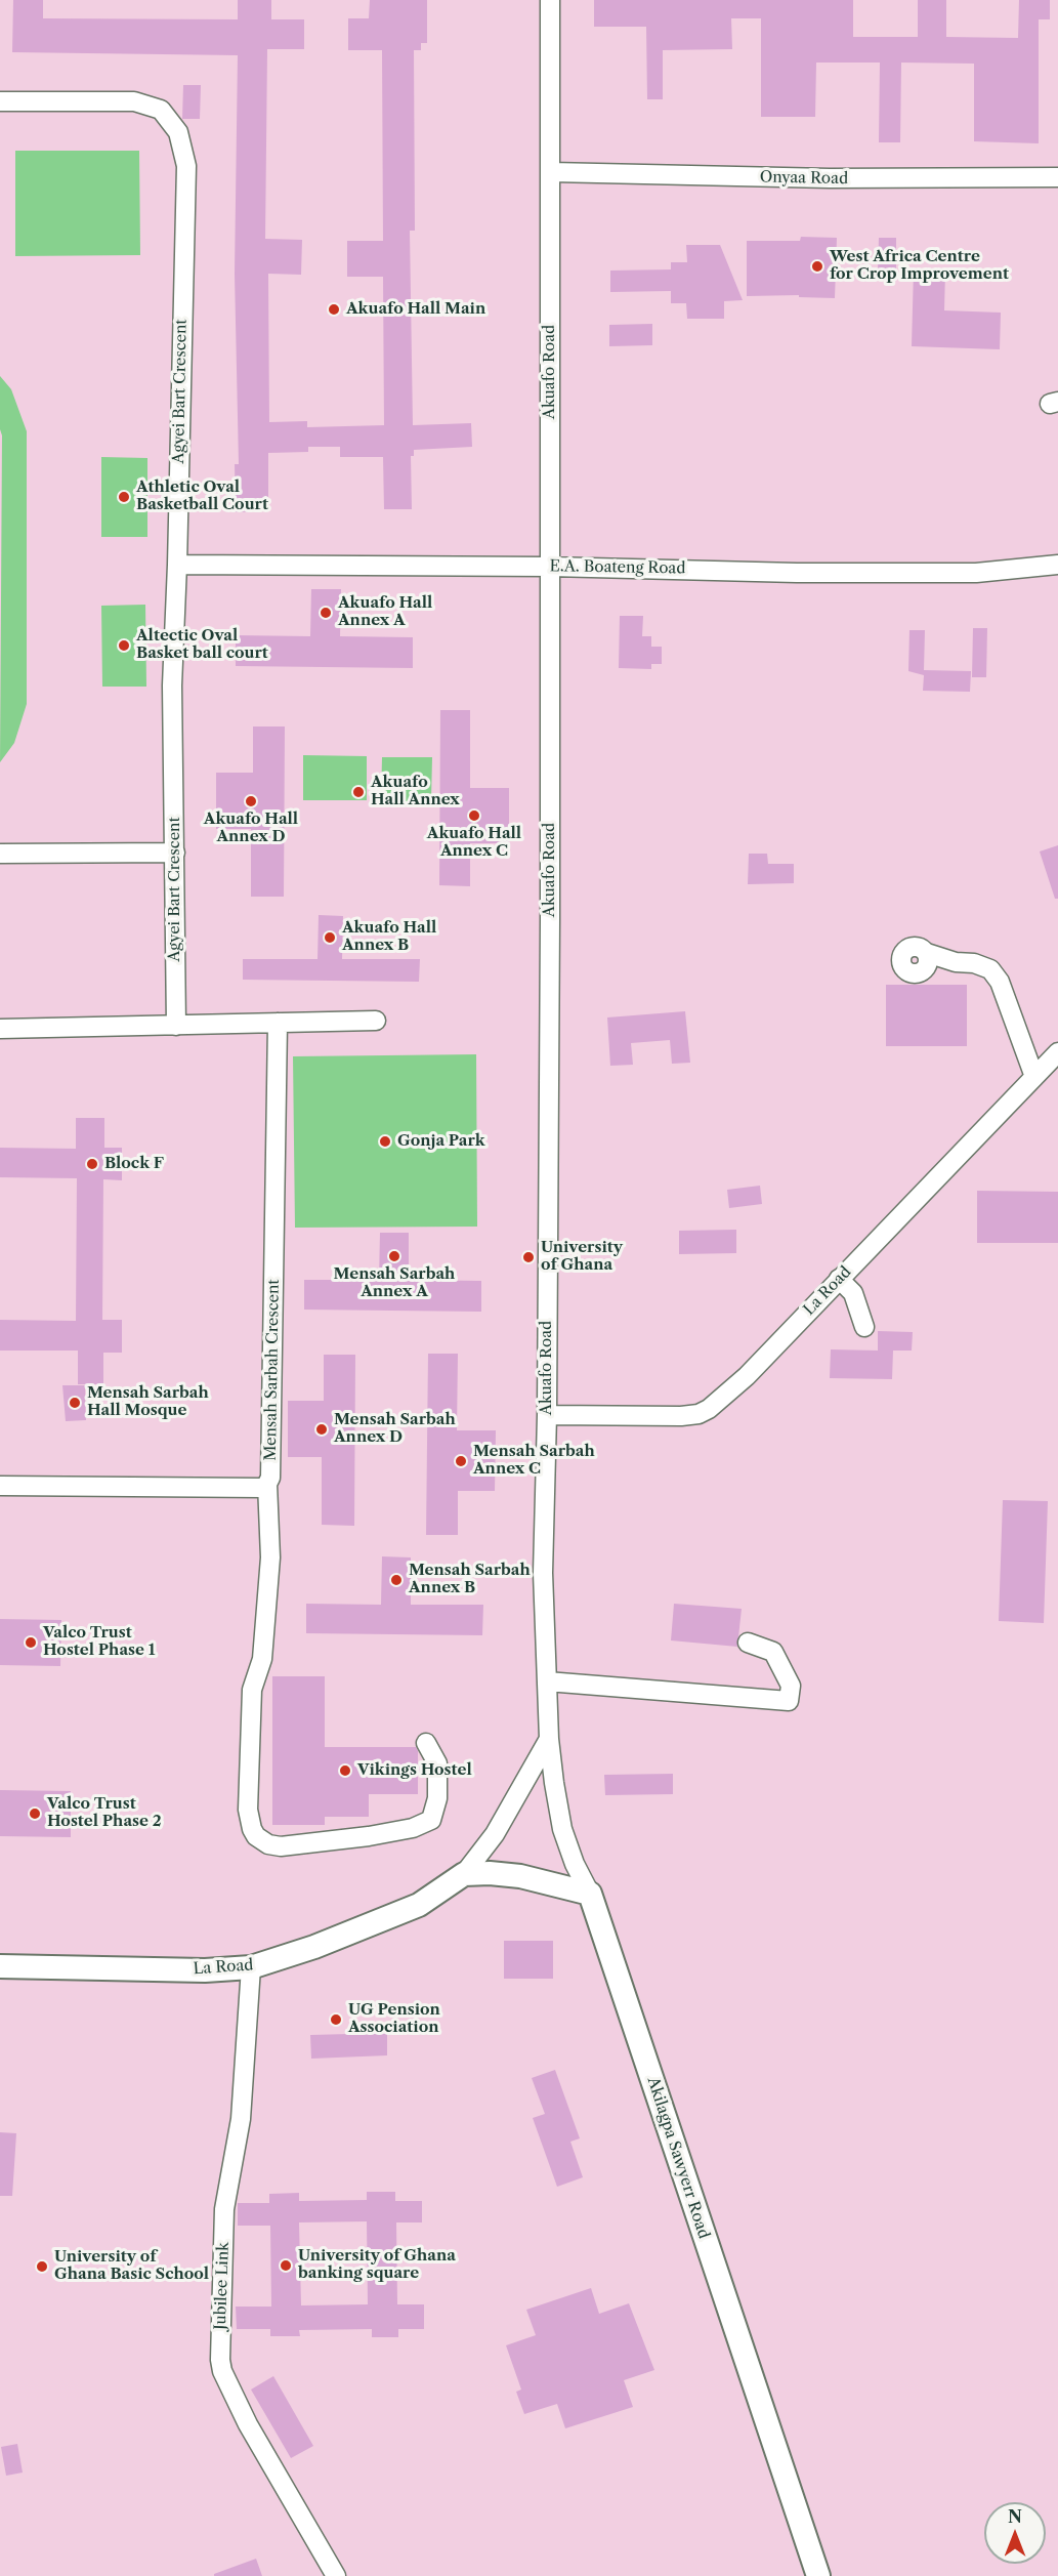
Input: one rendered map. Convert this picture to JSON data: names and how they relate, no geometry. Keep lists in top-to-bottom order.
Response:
{
  "streets": {
    "street": [
      "Onyaa Road",
      "Akuafo Road",
      "Agyei Bart Crescent",
      "E.A. Boateng Road",
      "La Road",
      "Mensah Sarbah Crescent",
      "Akilagpa Sawyerr Road",
      "Jubilee Link"
    ]
  },
  "crossings": [
    ["Onyaa Road", "Akuafo Road"],
    ["Akuafo Road", "E.A. Boateng Road"],
    ["Akuafo Road", "La Road"],
    ["Akuafo Road", "Akilagpa Sawyerr Road"],
    ["Agyei Bart Crescent", "E.A. Boateng Road"],
    ["La Road", "Akilagpa Sawyerr Road"],
    ["La Road", "Jubilee Link"]
  ],
  "places": [
    "West Africa Centre for Crop Improvement",
    "Akuafo Hall Main",
    "Athletic Oval Basketball Court",
    "Akuafo Hall Annex A",
    "Altectic Oval Basket ball court",
    "Akuafo Hall Annex",
    "Akuafo Hall Annex D",
    "Akuafo Hall Annex C",
    "Akuafo Hall Annex B",
    "Gonja Park",
    "Block F",
    "Mensah Sarbah Annex A",
    "University of Ghana",
    "Mensah Sarbah Hall Mosque",
    "Mensah Sarbah Annex D",
    "Mensah Sarbah Annex C",
    "Mensah Sarbah Annex B",
    "Valco Trust Hostel Phase 1",
    "Vikings Hostel",
    "Valco Trust Hostel Phase 2",
    "UG Pension Association",
    "University of Ghana banking square",
    "University of Ghana Basic School"
  ],
  "north": "top"
}
